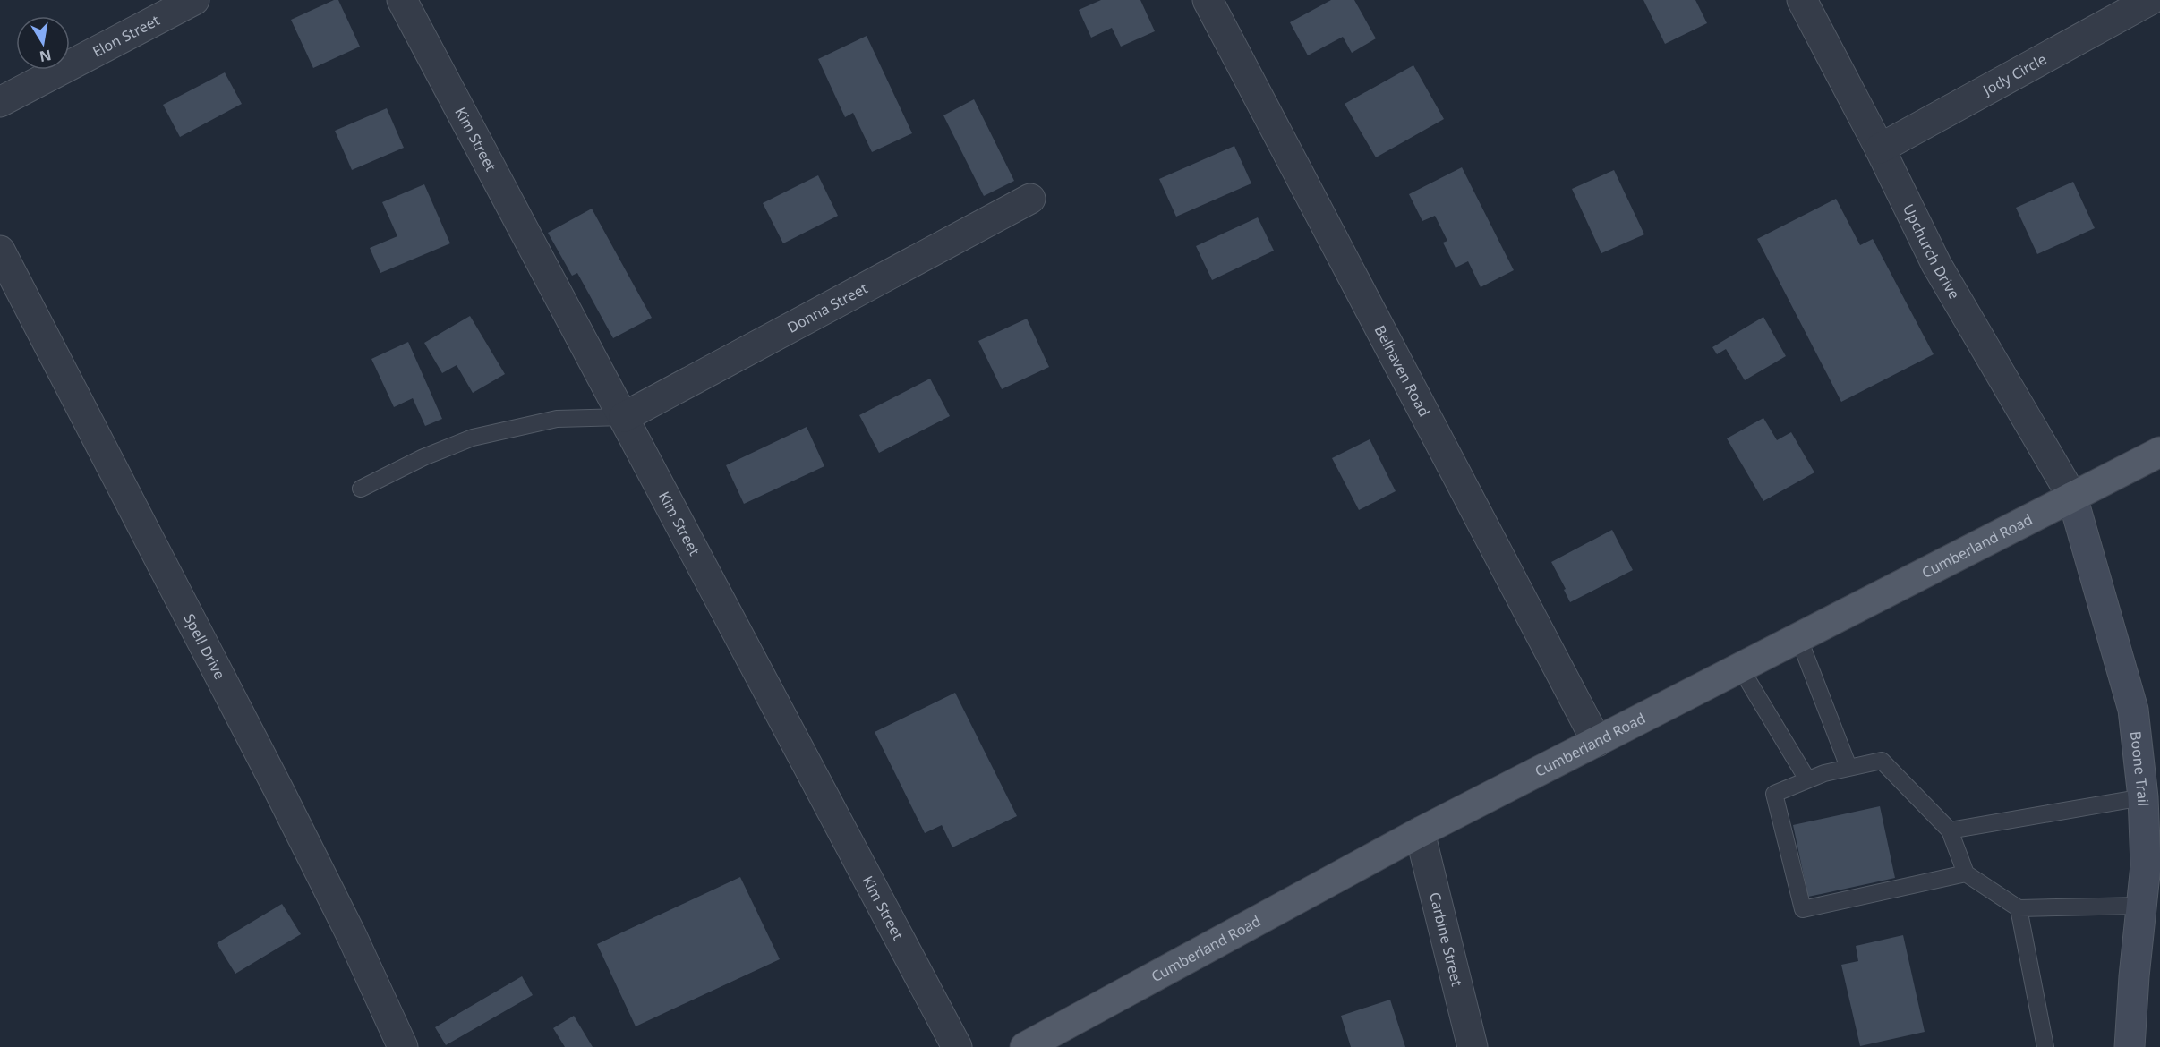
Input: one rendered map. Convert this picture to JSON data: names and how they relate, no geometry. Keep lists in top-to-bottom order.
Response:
{
  "streets": {
    "main road": ["Cumberland Road"],
    "street": [
      "Elon Street",
      "Jody Circle",
      "Kim Street",
      "Upchurch Drive",
      "Donna Street",
      "Belhaven Road",
      "Spell Drive",
      "Boone Trail",
      "Carbine Street"
    ]
  },
  "crossings": [
    ["Jody Circle", "Upchurch Drive"],
    ["Kim Street", "Donna Street"],
    ["Upchurch Drive", "Cumberland Road"],
    ["Upchurch Drive", "Boone Trail"],
    ["Belhaven Road", "Cumberland Road"],
    ["Cumberland Road", "Boone Trail"],
    ["Cumberland Road", "Carbine Street"]
  ],
  "north": "bottom"
}
